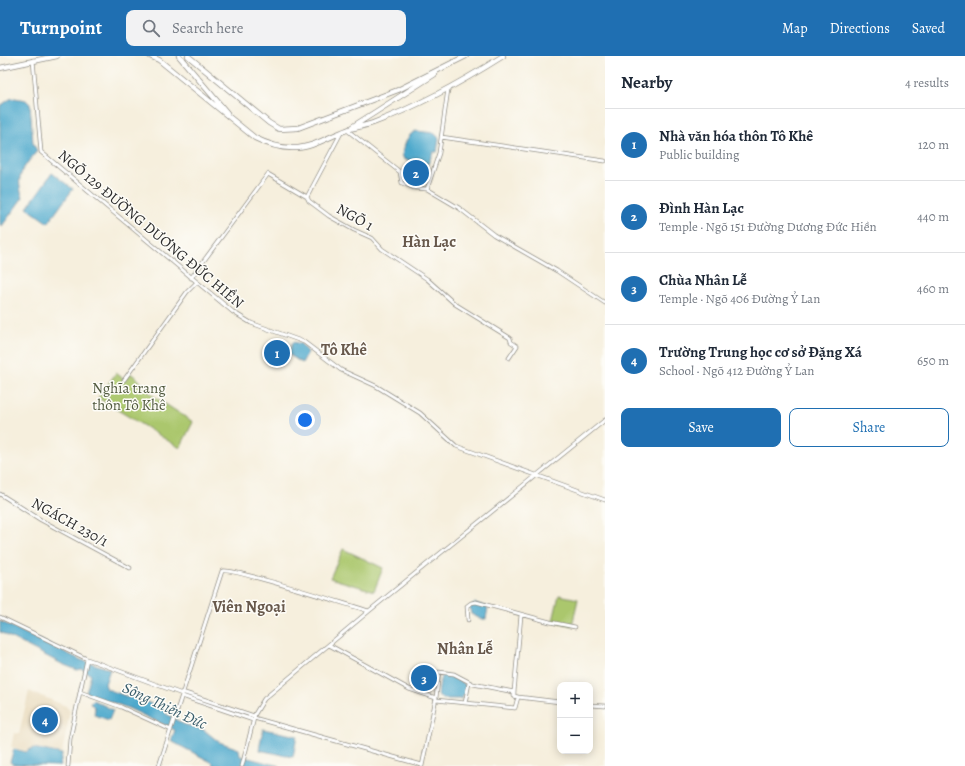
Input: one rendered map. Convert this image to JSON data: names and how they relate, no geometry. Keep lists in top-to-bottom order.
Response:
{
  "streets": {
    "street": ["NGÕ 1", "NGÕ 129 ĐƯỜNG DƯƠNG ĐỨC HIỀN", "NGÁCH 230/1"]
  },
  "districts": [
    "Hàn Lạc",
    "Tô Khê",
    "Viên Ngoại",
    "Nhân Lễ"
  ],
  "water": ["Sông Thiên Đức"],
  "parks": ["Nghĩa trang thôn Tô Khê"],
  "page": {
    "header": "Turnpoint",
    "search": "Search here",
    "nav": ["Map", "Directions", "Saved"],
    "heading": ["Nearby", "4 results"],
    "list": [
      {
        "mark": "1",
        "name": "Nhà văn hóa thôn Tô Khê",
        "note": "Public building",
        "value": "120 m"
      },
      {
        "mark": "2",
        "name": "Đình Hàn Lạc",
        "note": "Temple · Ngõ 151 Đường Dương Đức Hiền",
        "value": "440 m"
      },
      {
        "mark": "3",
        "name": "Chùa Nhân Lễ",
        "note": "Temple · Ngõ 406 Đường Ỷ Lan",
        "value": "460 m"
      },
      {
        "mark": "4",
        "name": "Trường Trung học cơ sở Đặng Xá",
        "note": "School · Ngõ 412 Đường Ỷ Lan",
        "value": "650 m"
      }
    ],
    "pins": [
      "2",
      "1",
      "3",
      "4"
    ],
    "buttons": ["Save", "Share"],
    "map_buttons": ["+", "−"]
  }
}
